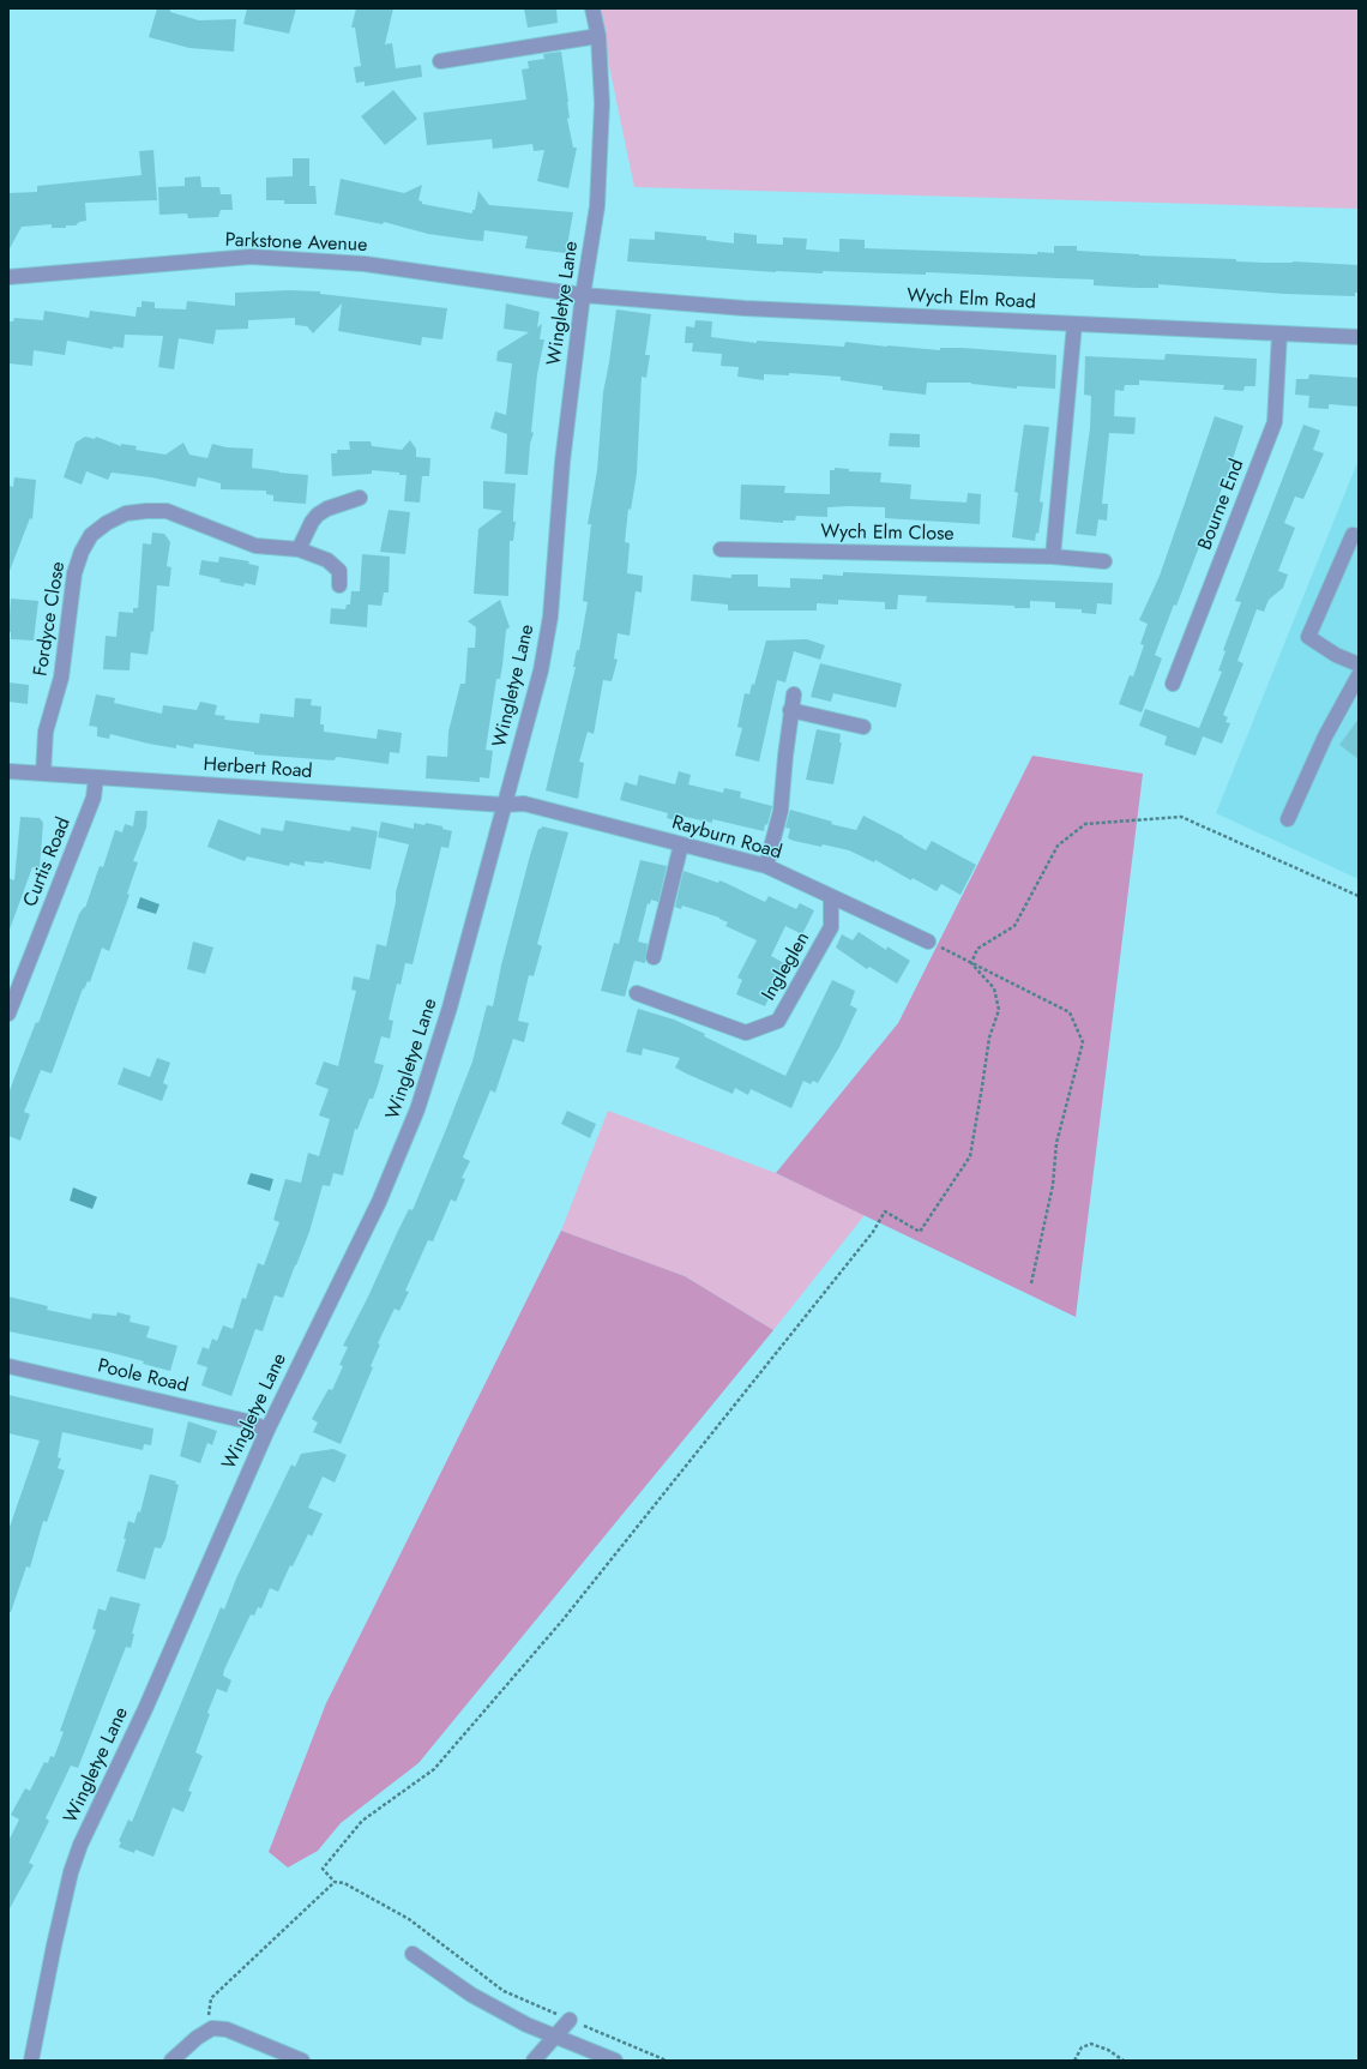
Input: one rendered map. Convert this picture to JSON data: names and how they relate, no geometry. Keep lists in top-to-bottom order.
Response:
{
  "streets": {
    "street": [
      "Parkstone Avenue",
      "Wych Elm Road",
      "Wingletye Lane",
      "Bourne End",
      "Wych Elm Close",
      "Fordyce Close",
      "Herbert Road",
      "Rayburn Road",
      "Curtis Road",
      "Ingleglen",
      "Poole Road"
    ]
  },
  "crossings": [
    ["Parkstone Avenue", "Wych Elm Road"],
    ["Parkstone Avenue", "Wingletye Lane"],
    ["Wych Elm Road", "Wingletye Lane"],
    ["Wych Elm Road", "Bourne End"],
    ["Wingletye Lane", "Herbert Road"],
    ["Wingletye Lane", "Rayburn Road"],
    ["Wingletye Lane", "Poole Road"],
    ["Fordyce Close", "Herbert Road"],
    ["Herbert Road", "Rayburn Road"],
    ["Herbert Road", "Curtis Road"],
    ["Rayburn Road", "Ingleglen"]
  ]
}
